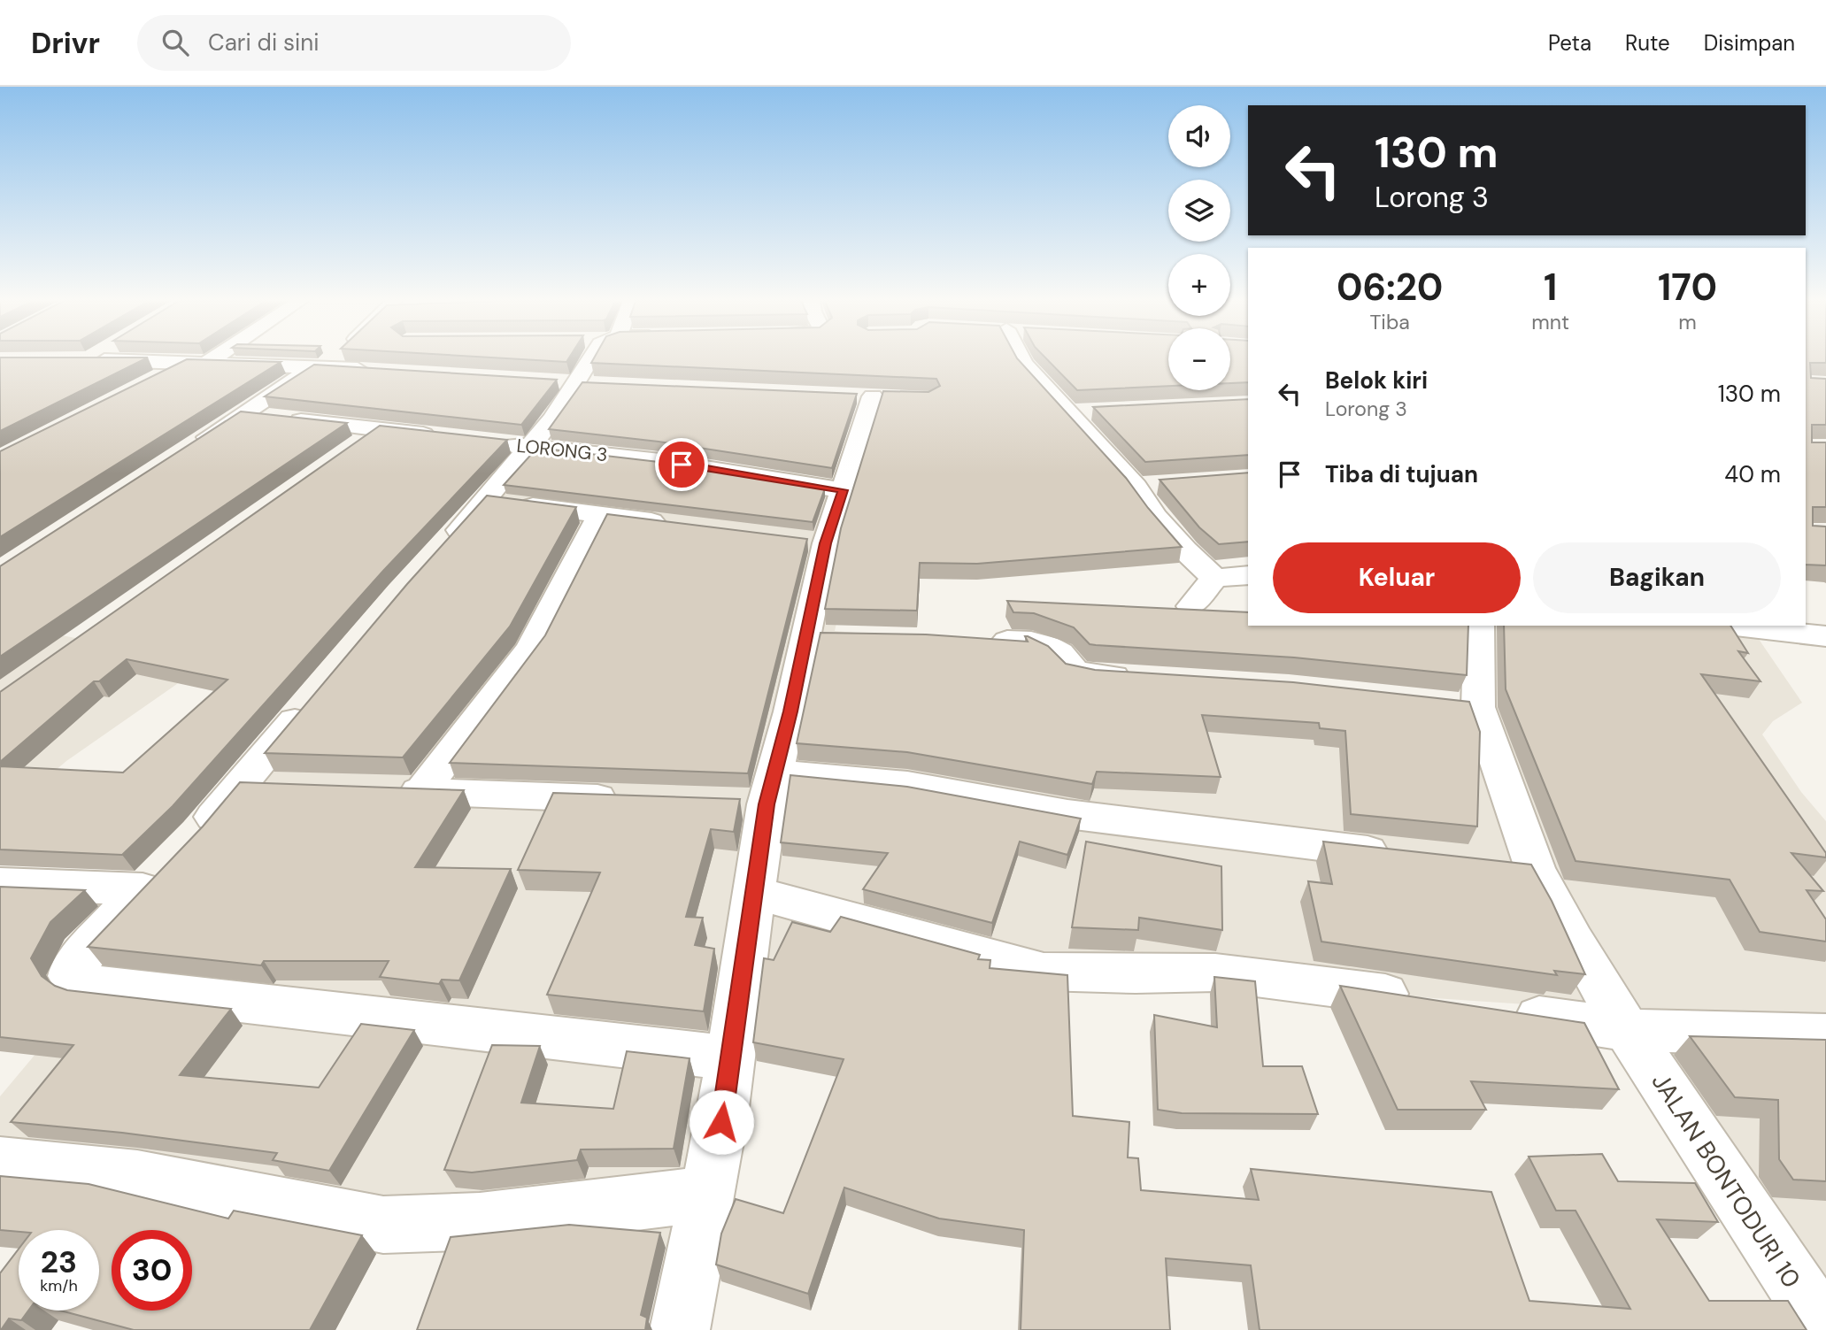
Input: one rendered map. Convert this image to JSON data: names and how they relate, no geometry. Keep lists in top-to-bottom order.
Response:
{
  "streets": {
    "street": ["LORONG 3", "JALAN BONTODURI 10"]
  },
  "page": {
    "header": "Drivr",
    "search": "Cari di sini",
    "nav": ["Peta", "Rute", "Disimpan"],
    "map_buttons": ["+", "−"],
    "turn": ["130 m", "Lorong 3"],
    "eta": [
      "06:20",
      "Tiba",
      "1",
      "mnt",
      "170",
      "m"
    ],
    "list": [
      {
        "name": "Belok kiri",
        "note": "Lorong 3",
        "value": "130 m"
      },
      {
        "name": "Tiba di tujuan",
        "value": "40 m"
      }
    ],
    "buttons": ["Keluar", "Bagikan"],
    "speed": "23 km/h",
    "limit": "30"
  }
}
